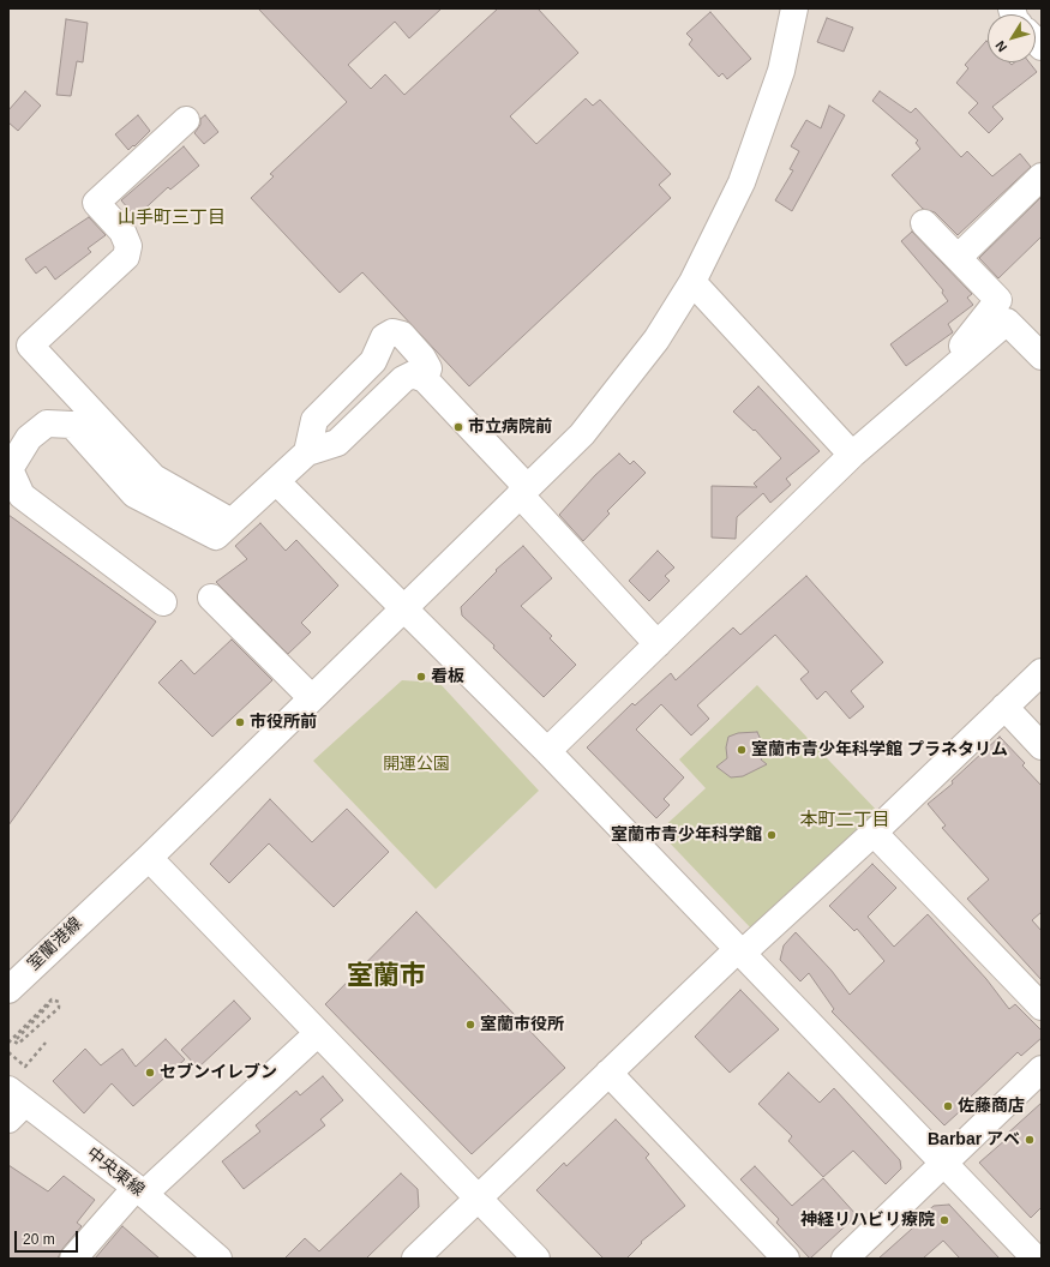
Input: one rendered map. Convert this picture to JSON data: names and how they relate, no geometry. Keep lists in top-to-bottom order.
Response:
{
  "streets": {
    "street": ["室蘭港線", "中央東線"]
  },
  "districts": ["山手町三丁目", "本町二丁目", "室蘭市"],
  "parks": ["開運公園"],
  "places": [
    "市立病院前",
    "看板",
    "市役所前",
    "室蘭市青少年科学館 プラネタリム",
    "室蘭市青少年科学館",
    "室蘭市役所",
    "セブンイレブン",
    "佐藤商店",
    "Barbar アベ",
    "神経リハビリ療院"
  ],
  "scale_bar": "20 m",
  "north": "bottom left"
}
